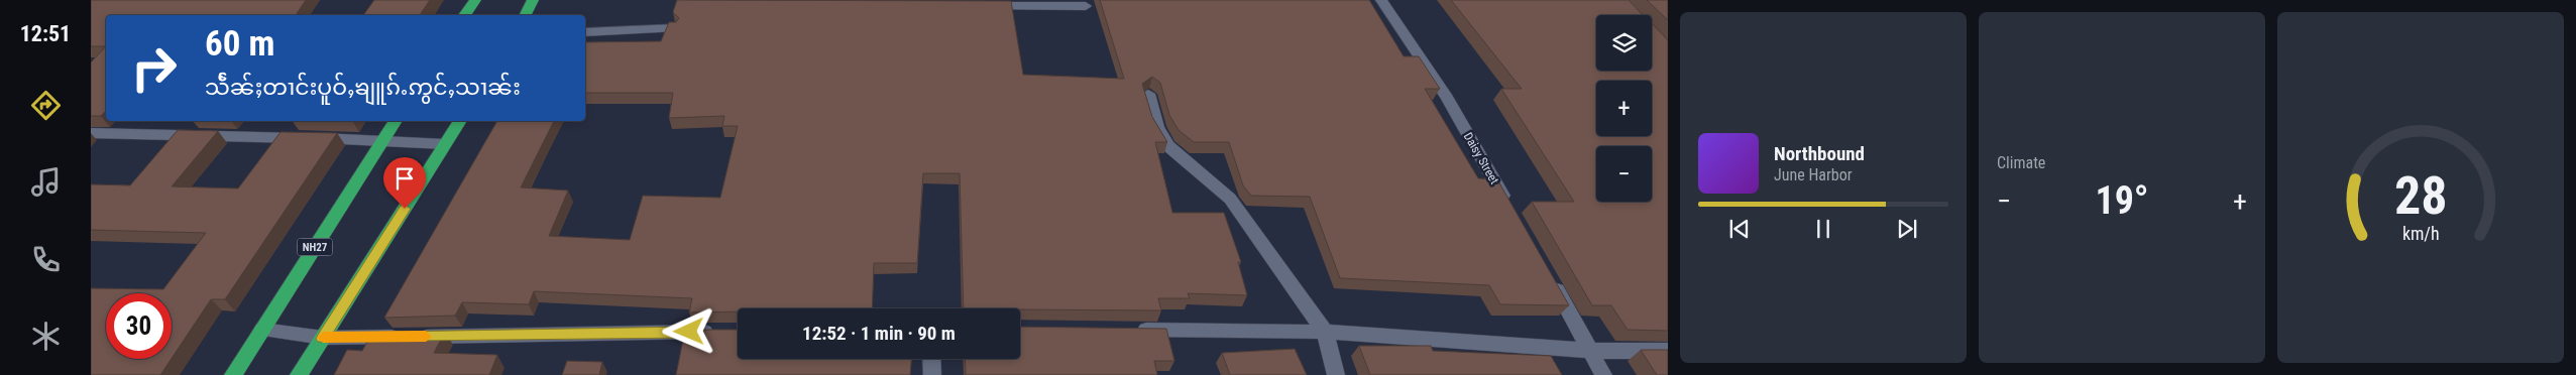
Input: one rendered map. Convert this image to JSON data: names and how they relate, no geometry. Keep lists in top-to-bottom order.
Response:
{
  "streets": {
    "highway": ["NH27"],
    "street": ["Daisy Street"]
  },
  "page": {
    "tabs": "12:51",
    "tile": "Climate",
    "map_buttons": ["+", "−"],
    "turn": ["60 m", "သဵႅၼ်ႈတၢင်းပူဝ်ႇၶျူၵ်ႉဢွင်ႇသၢၼ်း"],
    "song": ["Northbound", "June Harbor"],
    "heat": ["−", "19°", "+"],
    "limit": "30",
    "trip": "12:52 · 1 min · 90 m",
    "gauge": ["28", "km/h"]
  }
}
